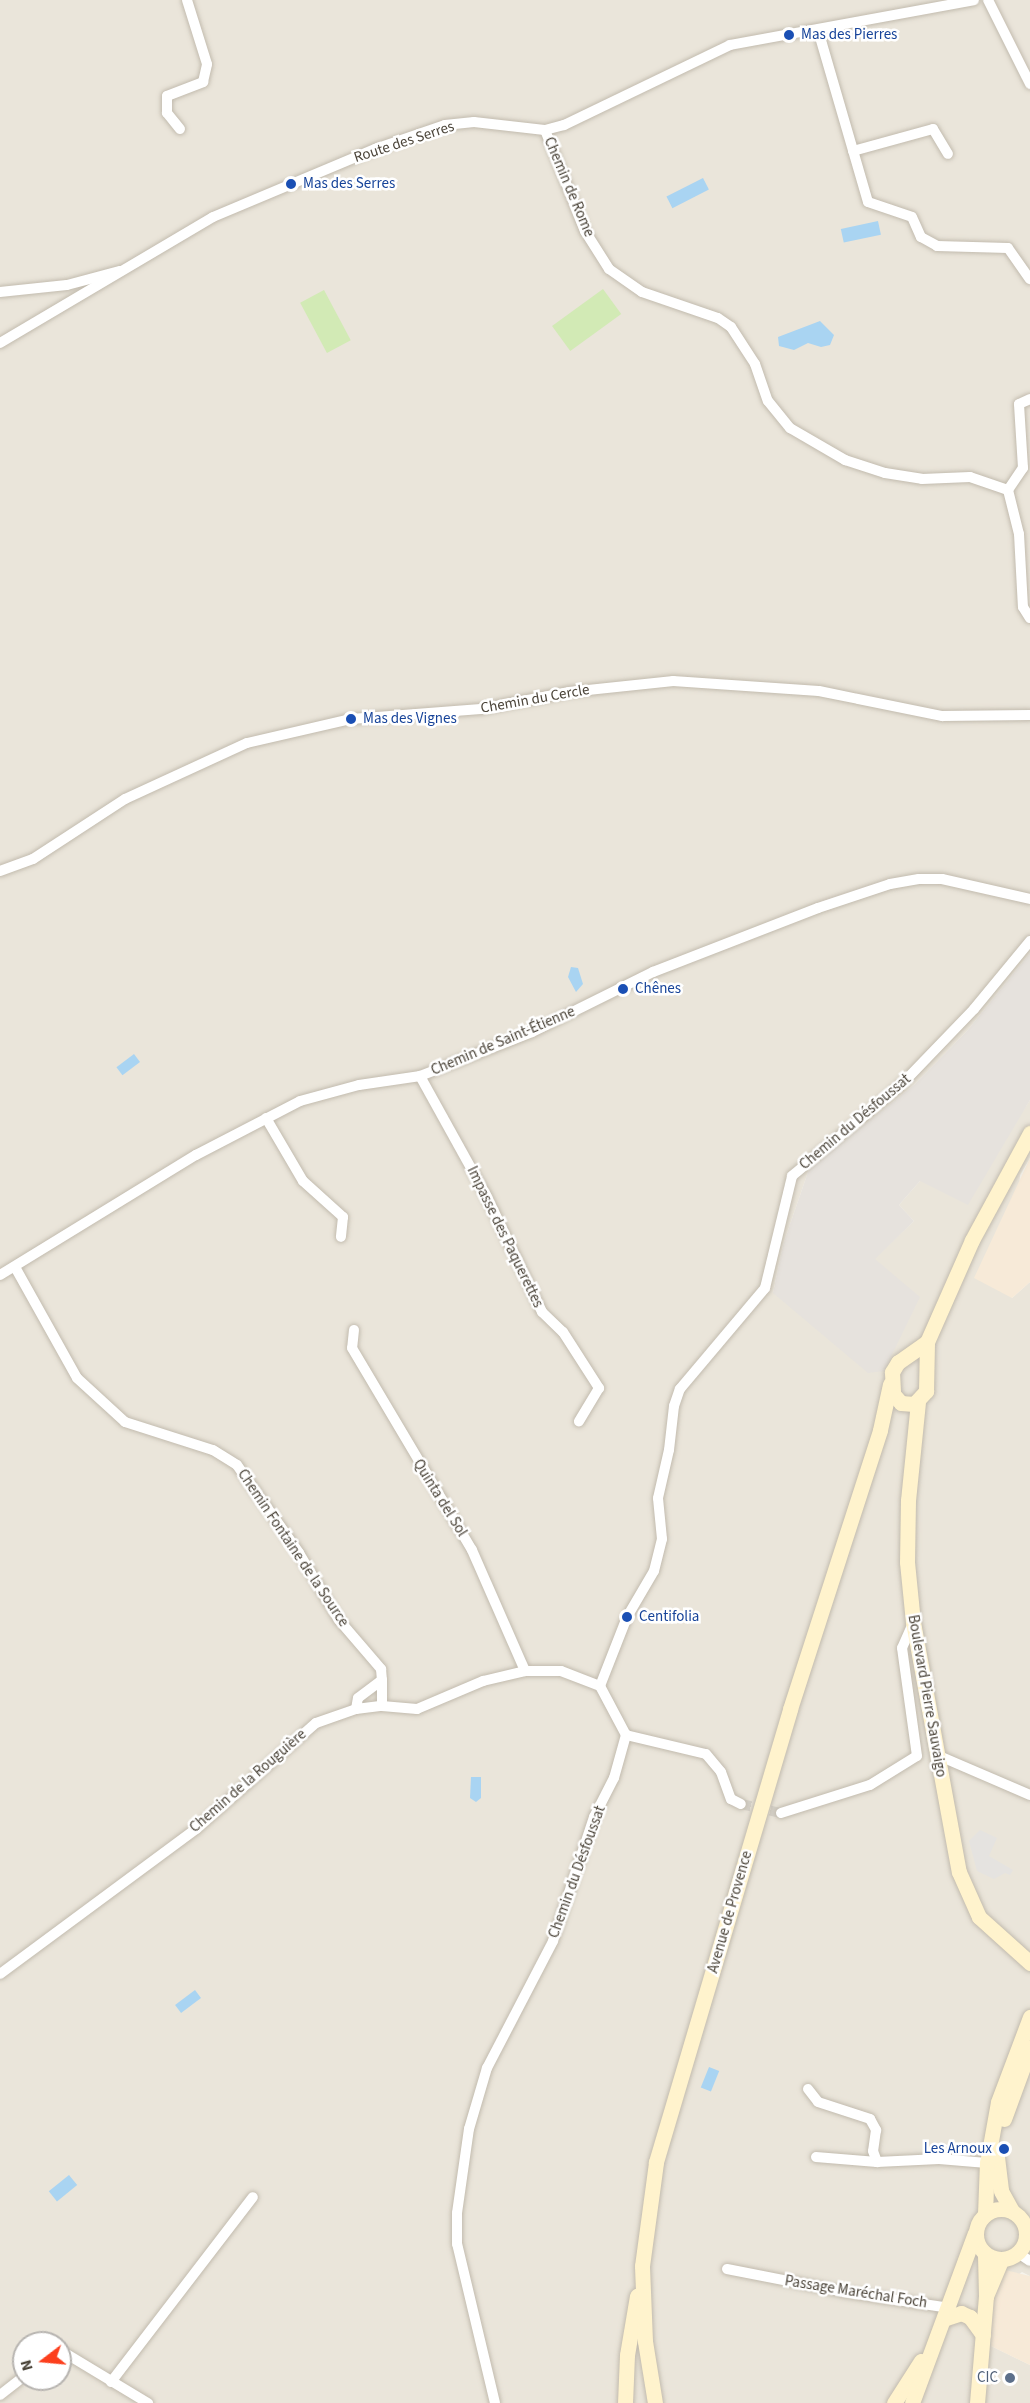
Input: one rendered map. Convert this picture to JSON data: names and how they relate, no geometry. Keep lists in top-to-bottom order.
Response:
{
  "streets": {
    "main road": ["Boulevard Pierre Sauvaigo", "Avenue de Provence"],
    "street": [
      "Route des Serres",
      "Chemin de Rome",
      "Chemin du Cercle",
      "Chemin de Saint-Étienne",
      "Chemin du Désfoussat",
      "Impasse des Paquerettes",
      "Quinta del Sol",
      "Chemin Fontaine de la Source",
      "Chemin de la Rouguière",
      "Passage Maréchal Foch"
    ]
  },
  "crossings": [
    ["Route des Serres", "Chemin de Rome"],
    ["Chemin de Saint-Étienne", "Impasse des Paquerettes"],
    ["Chemin de Saint-Étienne", "Chemin Fontaine de la Source"],
    ["Chemin du Désfoussat", "Chemin de la Rouguière"],
    ["Quinta del Sol", "Chemin de la Rouguière"],
    ["Chemin Fontaine de la Source", "Chemin de la Rouguière"],
    ["Boulevard Pierre Sauvaigo", "Avenue de Provence"]
  ],
  "places": [
    "Mas des Pierres",
    "Mas des Serres",
    "Mas des Vignes",
    "Chênes",
    "Centifolia",
    "Les Arnoux",
    "CIC"
  ],
  "north": "left"
}
